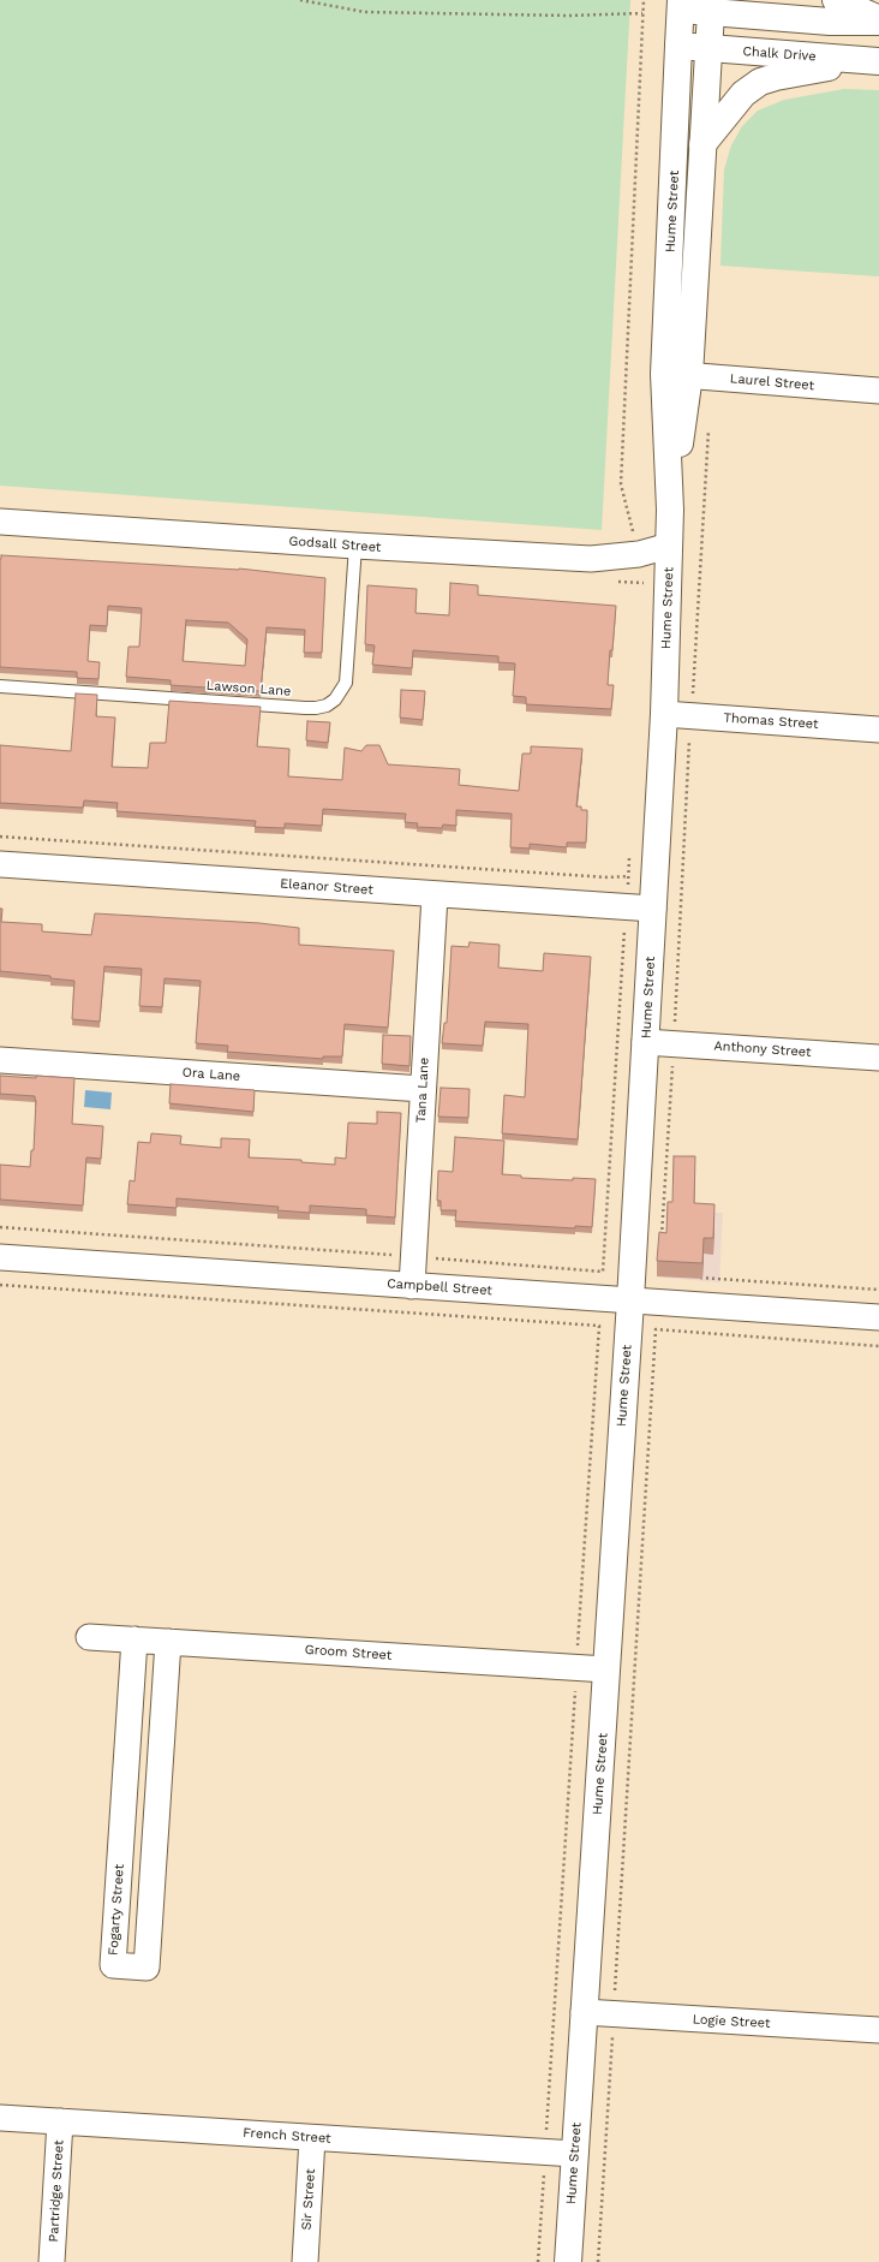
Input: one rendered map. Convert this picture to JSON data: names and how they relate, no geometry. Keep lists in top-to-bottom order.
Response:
{
  "streets": {
    "main road": ["Chalk Drive", "Hume Street"],
    "street": [
      "Laurel Street",
      "Godsall Street",
      "Thomas Street",
      "Eleanor Street",
      "Anthony Street",
      "Ora Lane",
      "Tana Lane",
      "Campbell Street",
      "Groom Street",
      "Fogarty Street",
      "Logie Street",
      "French Street",
      "Partridge Street",
      "Sir Street"
    ],
    "lane": ["Lawson Lane"]
  },
  "crossings": [
    ["Chalk Drive", "Hume Street"],
    ["Hume Street", "Laurel Street"],
    ["Hume Street", "Godsall Street"],
    ["Hume Street", "Thomas Street"],
    ["Hume Street", "Eleanor Street"],
    ["Hume Street", "Anthony Street"],
    ["Hume Street", "Campbell Street"],
    ["Hume Street", "Groom Street"],
    ["Hume Street", "Logie Street"],
    ["Hume Street", "French Street"],
    ["Godsall Street", "Lawson Lane"],
    ["Eleanor Street", "Tana Lane"],
    ["Ora Lane", "Tana Lane"],
    ["Tana Lane", "Campbell Street"],
    ["Groom Street", "Fogarty Street"],
    ["French Street", "Partridge Street"],
    ["French Street", "Sir Street"]
  ]
}
